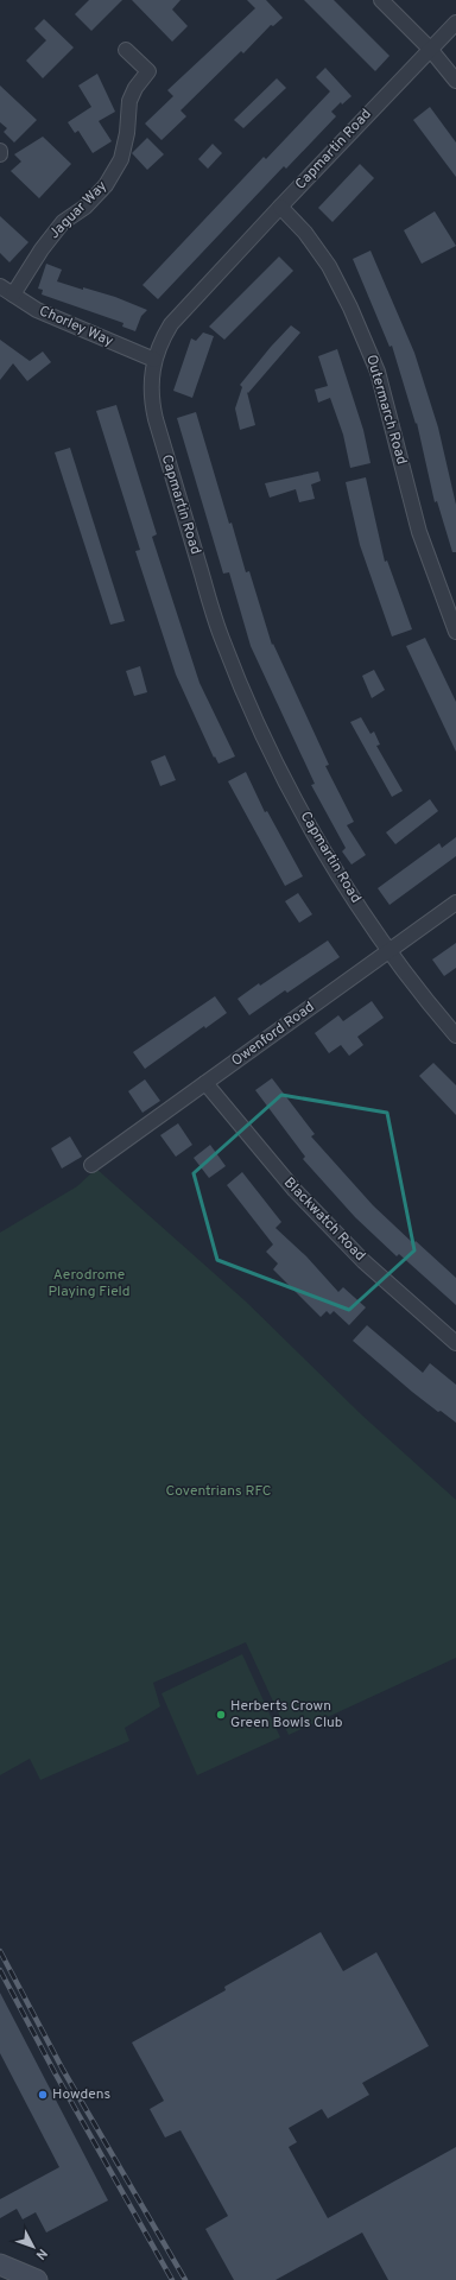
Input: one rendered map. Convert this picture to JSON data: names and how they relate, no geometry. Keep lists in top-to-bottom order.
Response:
{
  "streets": {
    "street": [
      "Capmartin Road",
      "Jaguar Way",
      "Chorley Way",
      "Outermarch Road",
      "Owenford Road",
      "Blackwatch Road"
    ]
  },
  "crossings": [
    ["Capmartin Road", "Chorley Way"],
    ["Capmartin Road", "Outermarch Road"],
    ["Capmartin Road", "Owenford Road"],
    ["Jaguar Way", "Chorley Way"],
    ["Owenford Road", "Blackwatch Road"]
  ],
  "parks": ["Aerodrome Playing Field", "Coventrians RFC"],
  "places": ["Herberts Crown Green Bowls Club", "Howdens"],
  "north": "bottom right"
}
